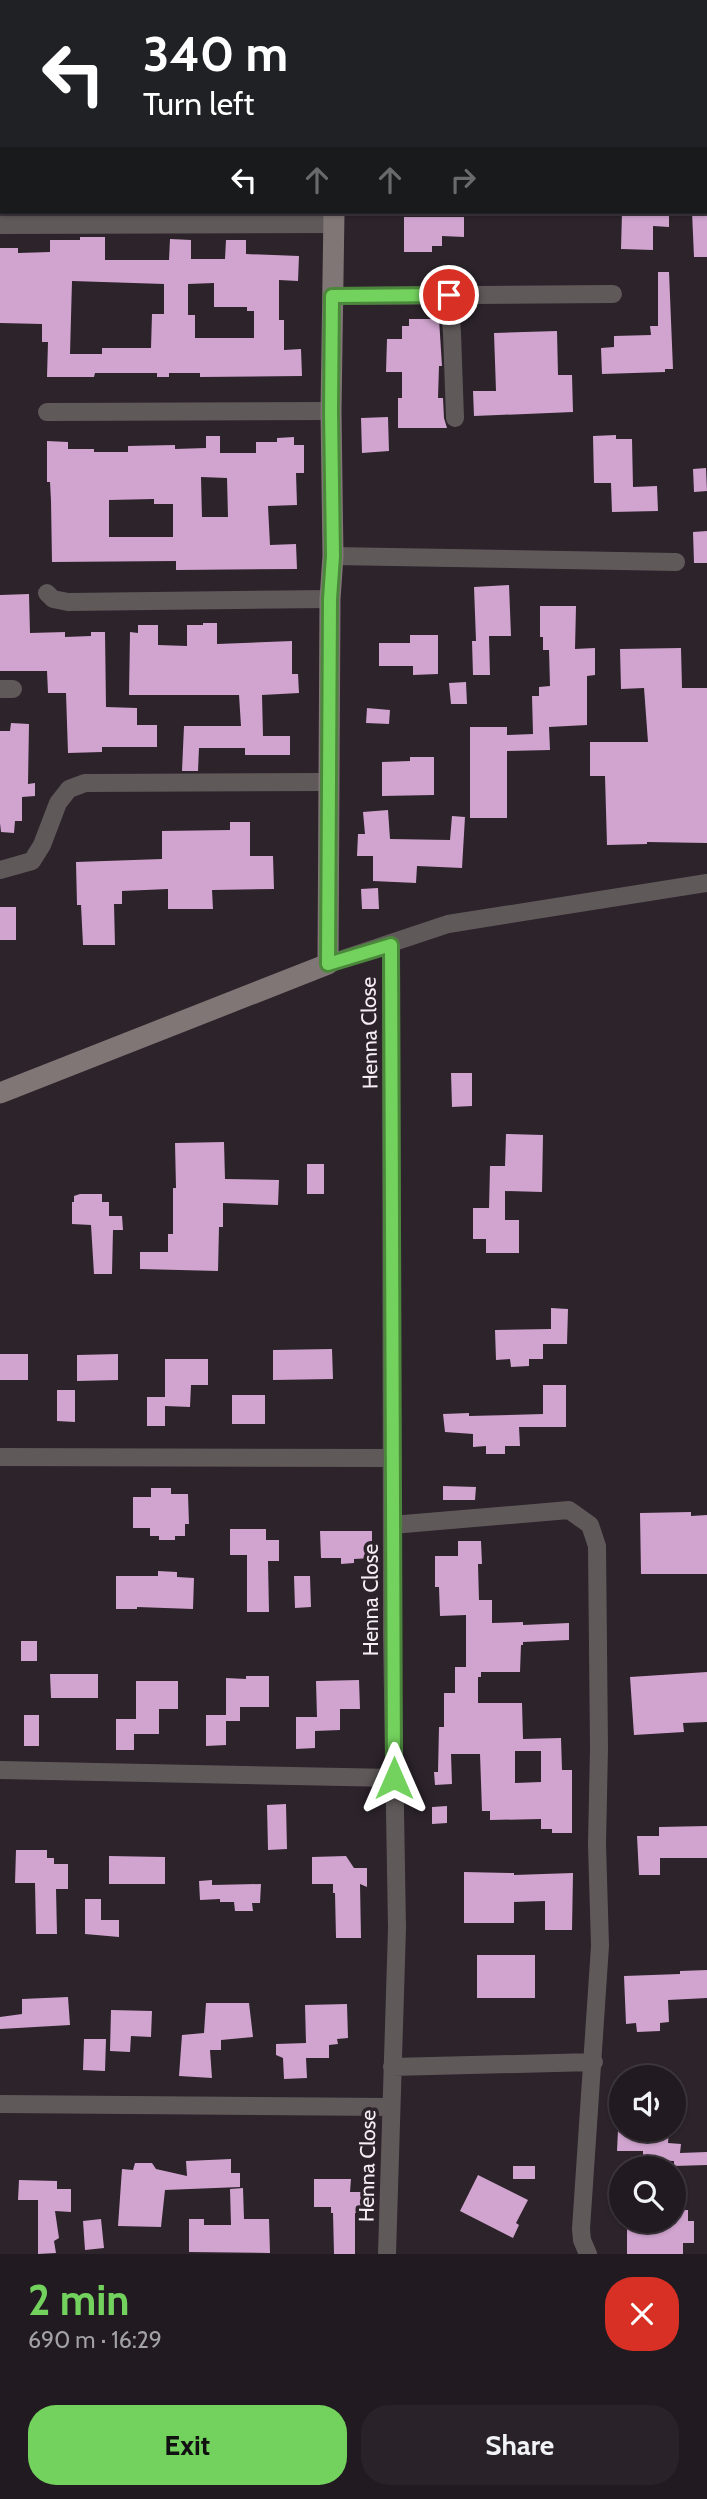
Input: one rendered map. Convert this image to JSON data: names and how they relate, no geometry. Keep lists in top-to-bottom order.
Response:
{
  "streets": {
    "street": ["Henna Close"]
  },
  "page": {
    "turn": ["340 m", "Turn left"],
    "heading": ["2 min", "690 m · 16:29"],
    "buttons": ["Exit", "Share"]
  }
}
